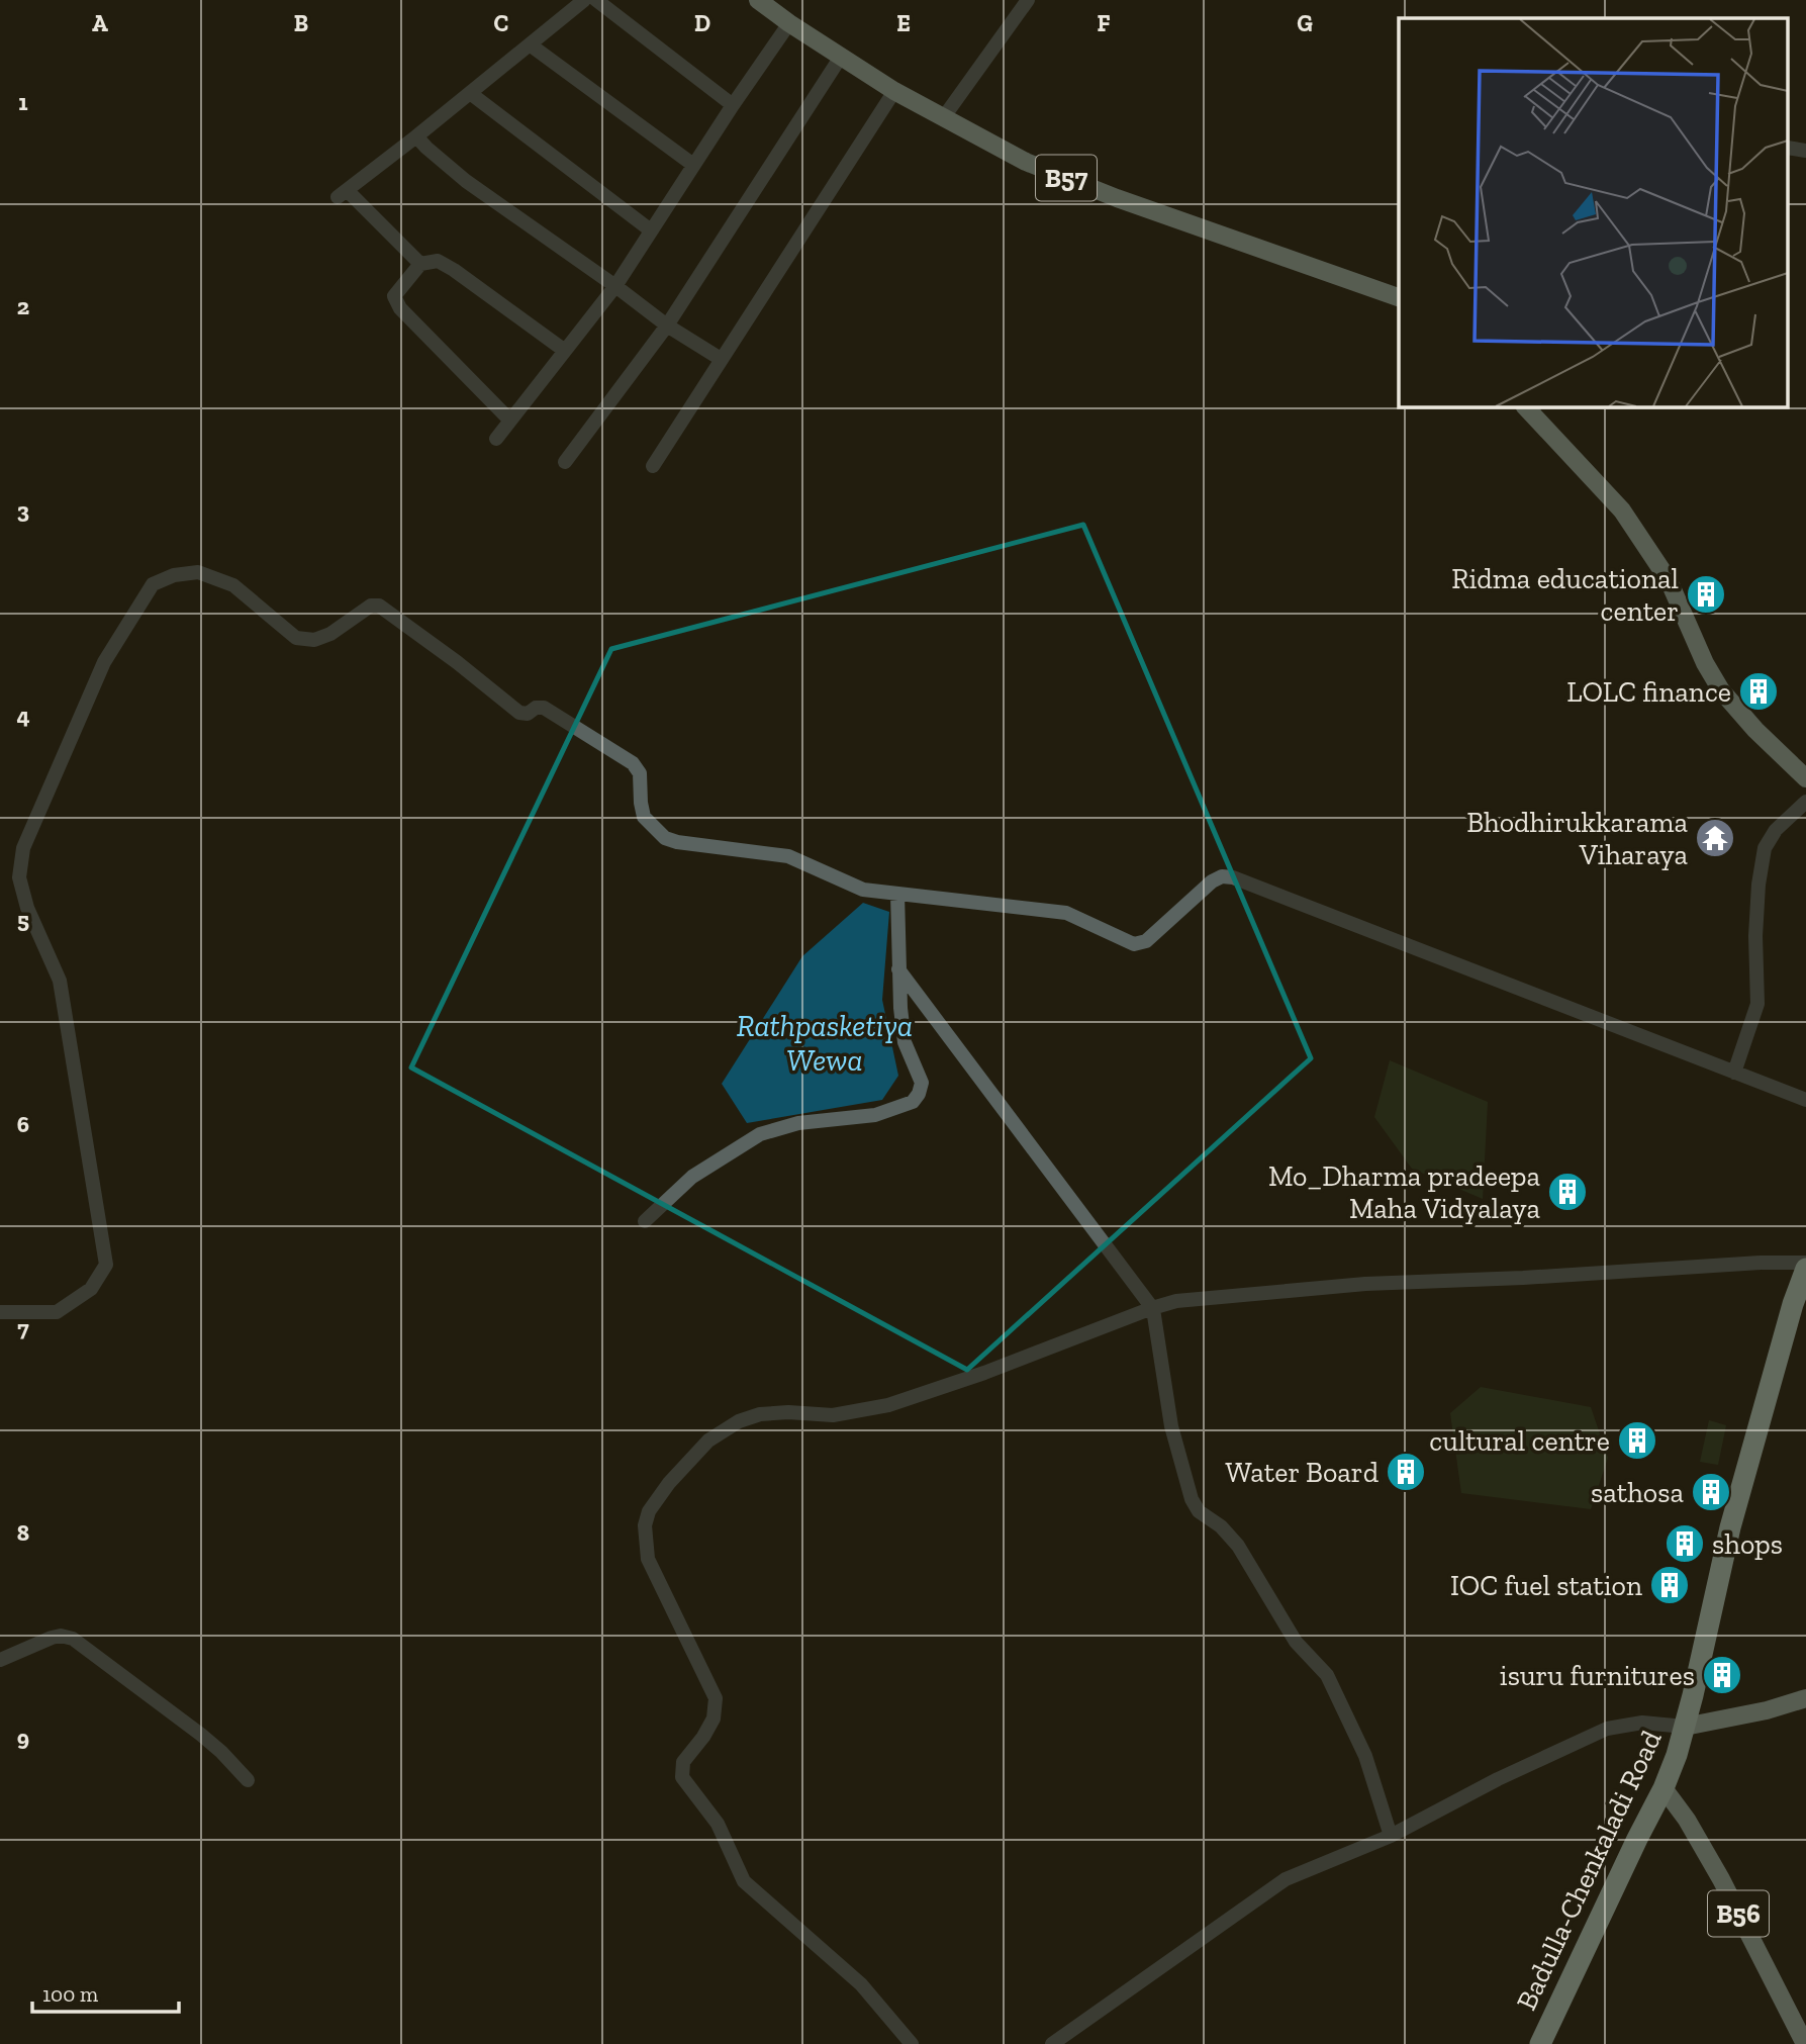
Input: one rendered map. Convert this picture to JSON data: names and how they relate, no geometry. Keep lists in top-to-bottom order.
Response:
{
  "streets": {
    "highway": ["Badulla-Chenkaladi Road"],
    "main road": ["B57", "B56"]
  },
  "crossings": [
    ["Badulla-Chenkaladi Road", "B56"]
  ],
  "water": ["Rathpasketiya Wewa"],
  "places": {
    "building": [
      "Ridma educational center",
      "LOLC finance",
      "Mo_Dharma pradeepa Maha Vidyalaya",
      "cultural centre",
      "Water Board",
      "sathosa",
      "shops",
      "IOC fuel station",
      "isuru furnitures"
    ],
    "temple": ["Bhodhirukkarama Viharaya"]
  },
  "scale_bar": "100 m",
  "grid": {
    "columns": [
      "A",
      "B",
      "C",
      "D",
      "E",
      "F",
      "G"
    ],
    "rows": [
      "1",
      "2",
      "3",
      "4",
      "5",
      "6",
      "7",
      "8",
      "9"
    ]
  }
}
